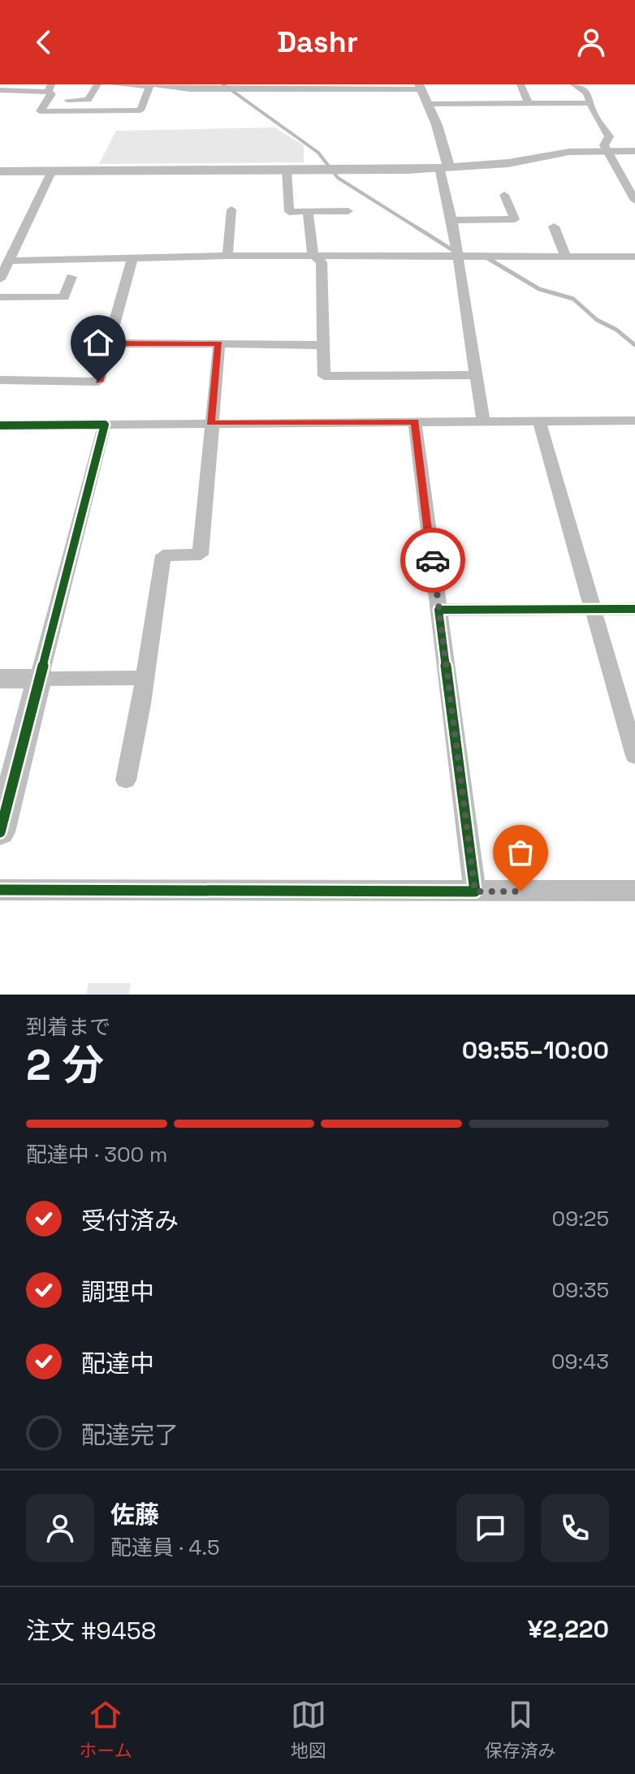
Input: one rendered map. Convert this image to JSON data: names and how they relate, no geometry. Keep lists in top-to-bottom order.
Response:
{
  "page": {
    "header": "Dashr",
    "heading": ["2 分", "到着まで", "09:55–10:00"],
    "panel": [
      "佐藤",
      "配達員 · 4.5",
      "注文 #9458",
      "¥2,220"
    ],
    "bar": "配達中 · 300 m",
    "list": [
      ["受付済み", "09:25"],
      ["調理中", "09:35"],
      ["配達中", "09:43"],
      "配達完了"
    ],
    "tabs": ["ホーム", "地図", "保存済み"]
  }
}
